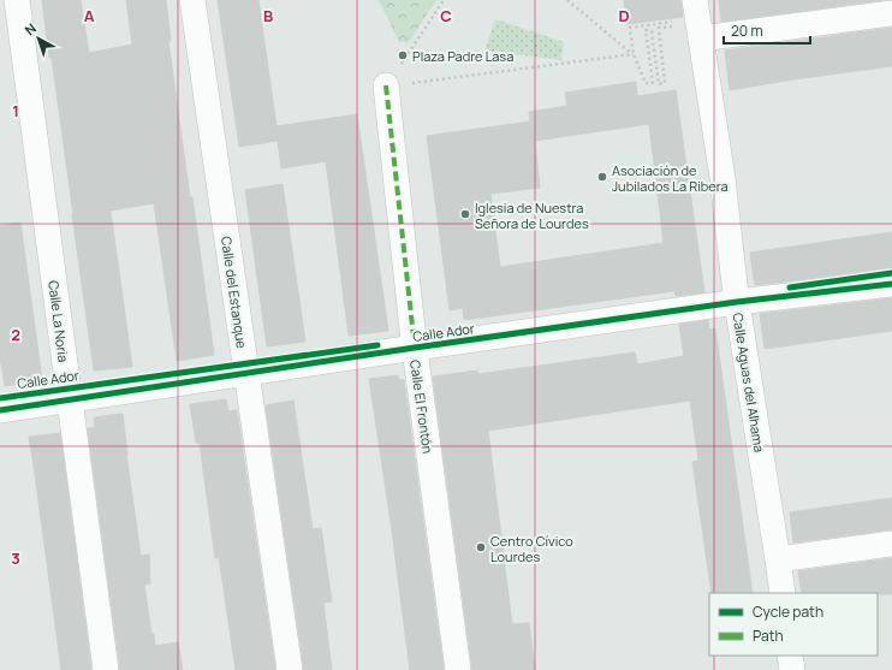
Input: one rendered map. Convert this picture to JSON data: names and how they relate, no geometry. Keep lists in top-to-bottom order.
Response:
{
  "streets": {
    "street": [
      "Calle del Estanque",
      "Calle La Noria",
      "Calle Ador",
      "Calle Aguas del Alhama",
      "Calle El Frontón"
    ]
  },
  "crossings": [
    ["Calle del Estanque", "Calle Ador"],
    ["Calle La Noria", "Calle Ador"],
    ["Calle Ador", "Calle Aguas del Alhama"],
    ["Calle Ador", "Calle El Frontón"]
  ],
  "places": [
    "Plaza Padre Lasa",
    "Asociación de Jubilados La Ribera",
    "Iglesia de Nuestra Señora de Lourdes",
    "Centro Cívico Lourdes"
  ],
  "legend": ["Cycle path", "Path"],
  "scale_bar": "20 m",
  "north": "top left",
  "grid": {
    "columns": [
      "A",
      "B",
      "C",
      "D"
    ],
    "rows": ["1", "2", "3"]
  }
}
